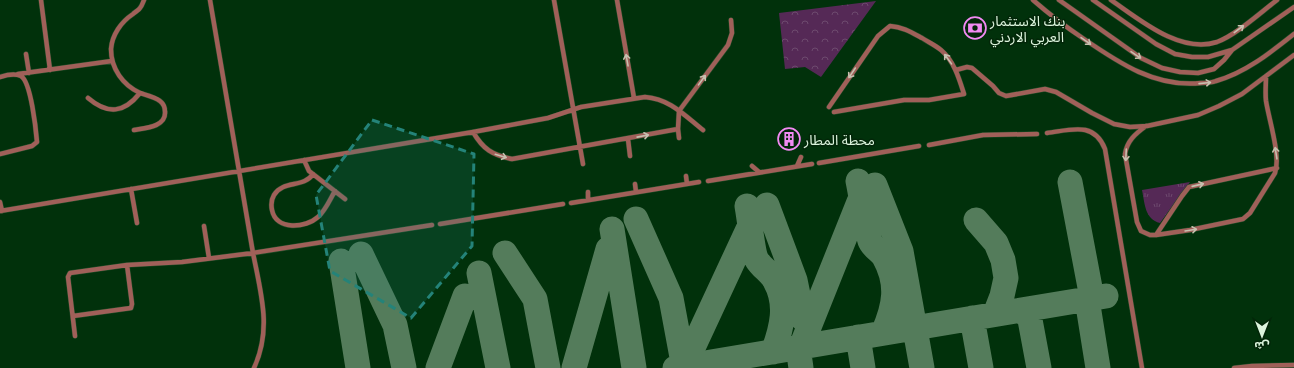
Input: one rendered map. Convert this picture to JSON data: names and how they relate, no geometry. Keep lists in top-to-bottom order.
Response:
{
  "places": {
    "bank": ["بنك الاستثمار العربي الاردني"],
    "building": ["محطة المطار"]
  },
  "north": "bottom"
}
